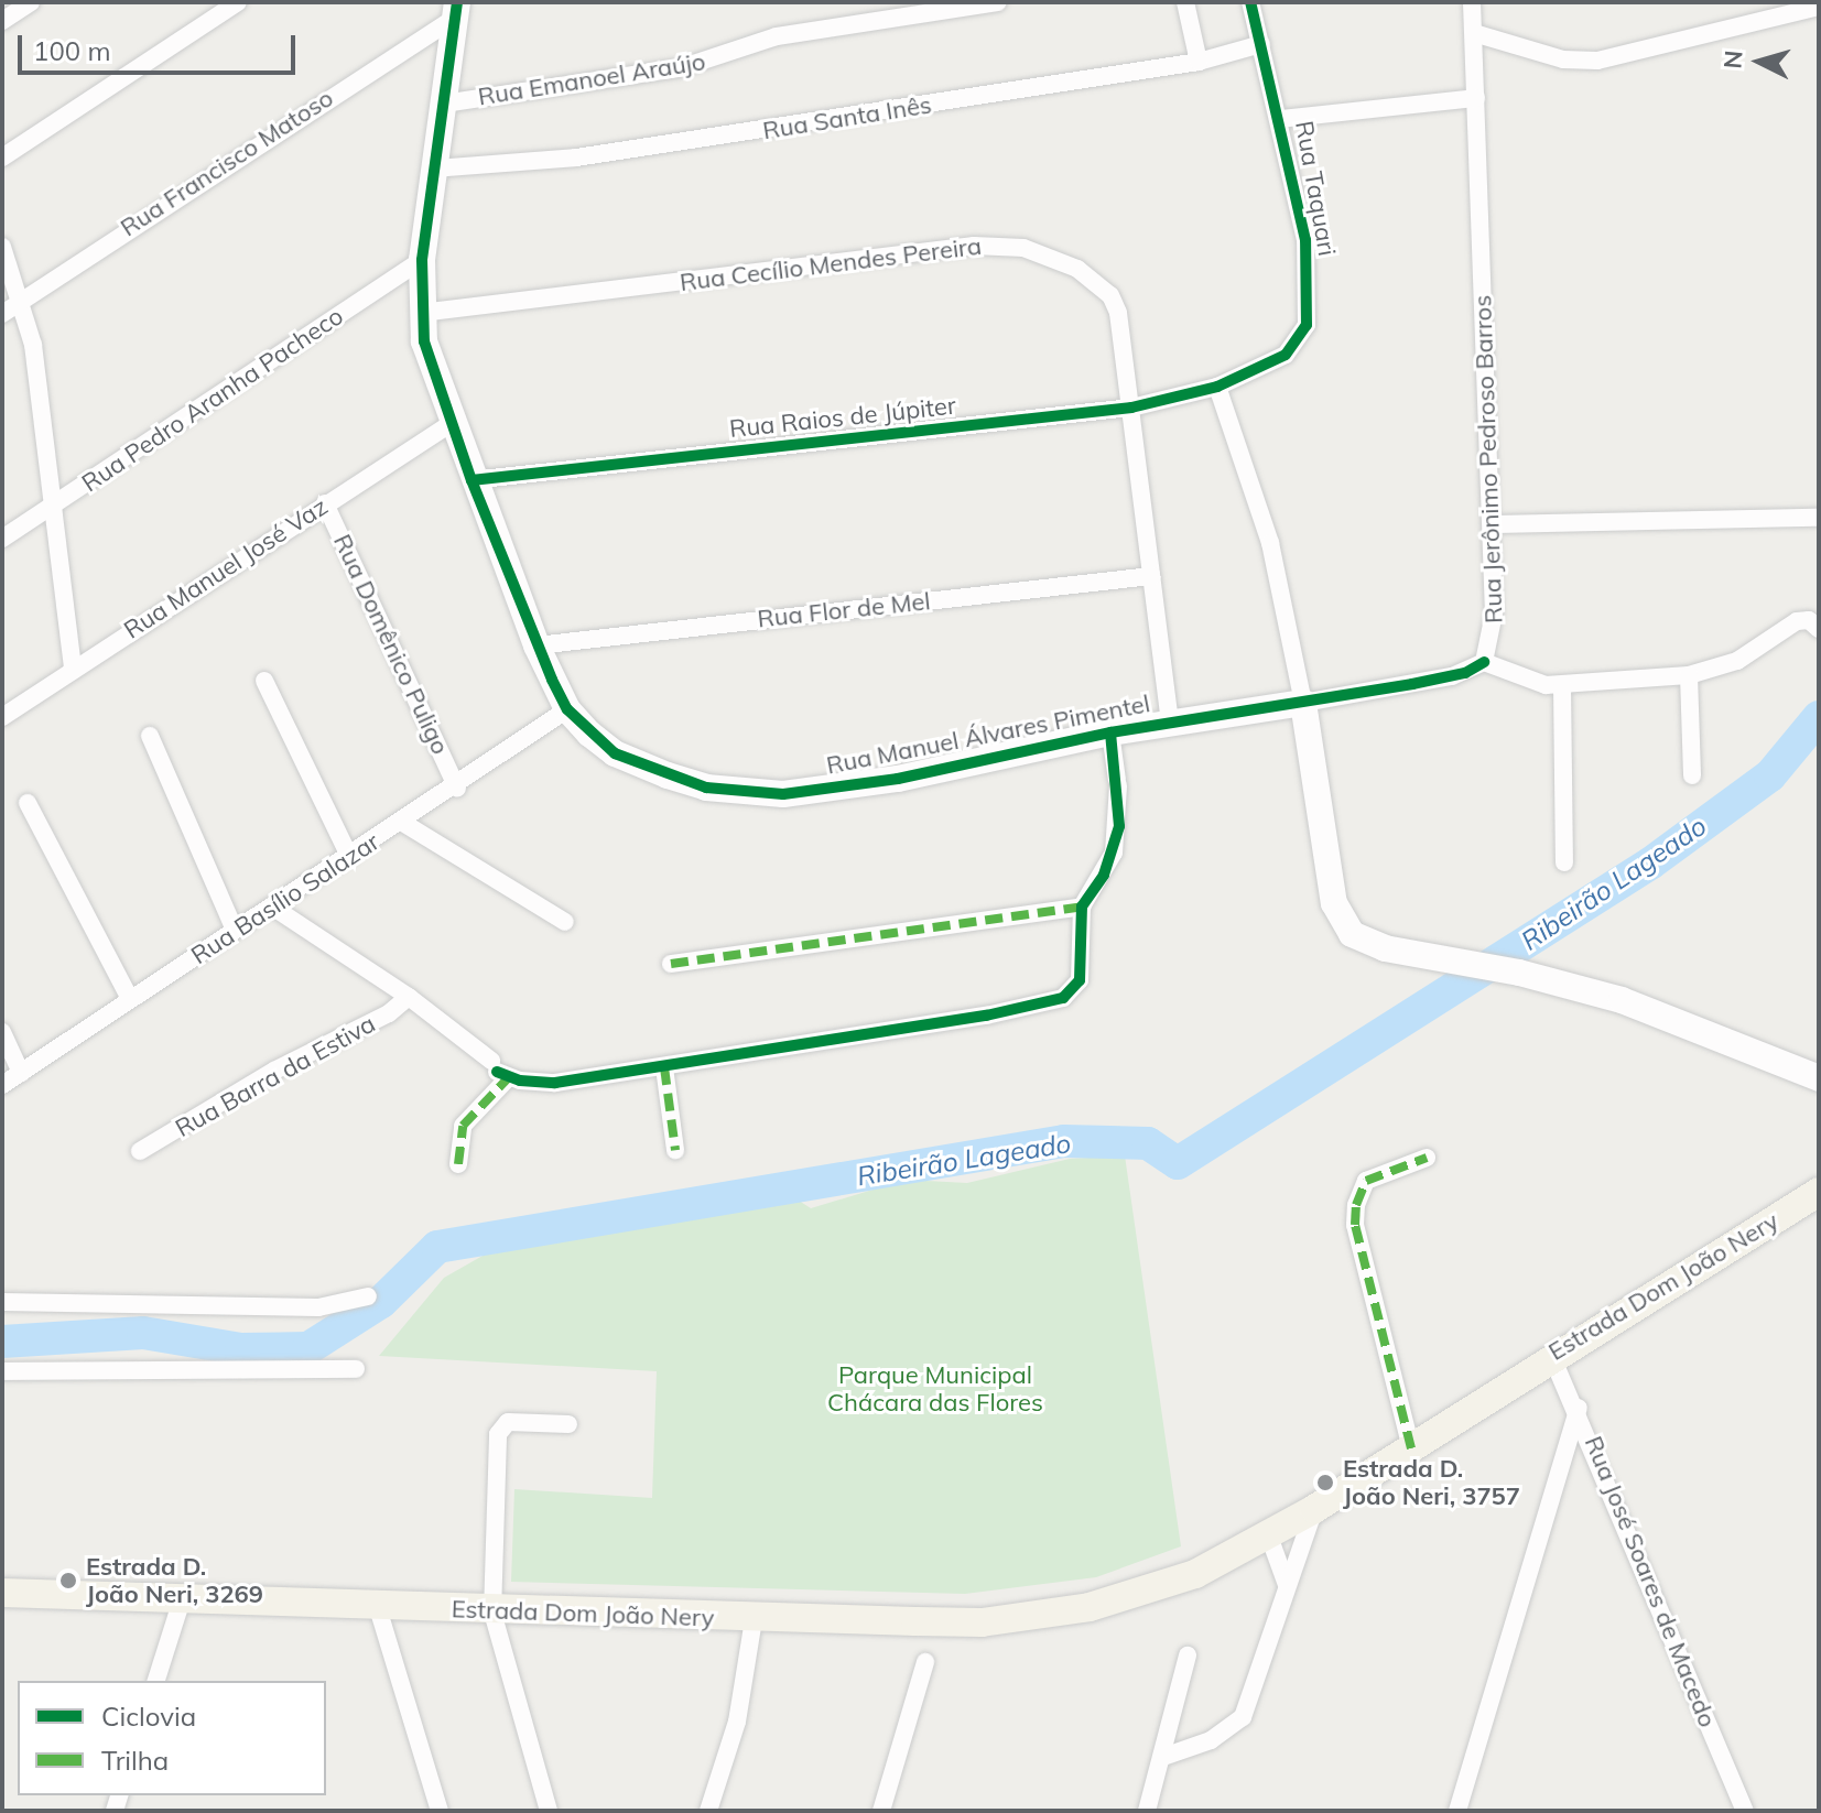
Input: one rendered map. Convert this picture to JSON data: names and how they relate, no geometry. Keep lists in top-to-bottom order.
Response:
{
  "streets": {
    "main road": ["Estrada Dom João Nery"],
    "street": [
      "Rua Emanoel Araújo",
      "Rua Santa Inês",
      "Rua Francisco Matoso",
      "Rua Taquari",
      "Rua Cecílio Mendes Pereira",
      "Rua Pedro Aranha Pacheco",
      "Rua Raios de Júpiter",
      "Rua Jerônimo Pedroso Barros",
      "Rua Manuel José Vaz",
      "Rua Flor de Mel",
      "Rua Domênico Puligo",
      "Rua Manuel Álvares Pimentel",
      "Rua Basílio Salazar",
      "Rua Barra da Estiva",
      "Rua José Soares de Macedo"
    ]
  },
  "crossings": [
    ["Rua Emanoel Araújo", "Rua Manuel Álvares Pimentel"],
    ["Rua Santa Inês", "Rua Taquari"],
    ["Rua Santa Inês", "Rua Manuel Álvares Pimentel"],
    ["Rua Francisco Matoso", "Rua Manuel Álvares Pimentel"],
    ["Rua Taquari", "Rua Raios de Júpiter"],
    ["Rua Cecílio Mendes Pereira", "Rua Raios de Júpiter"],
    ["Rua Cecílio Mendes Pereira", "Rua Flor de Mel"],
    ["Rua Cecílio Mendes Pereira", "Rua Manuel Álvares Pimentel"],
    ["Rua Pedro Aranha Pacheco", "Rua Manuel Álvares Pimentel"],
    ["Rua Raios de Júpiter", "Rua Manuel Álvares Pimentel"],
    ["Rua Jerônimo Pedroso Barros", "Rua Manuel Álvares Pimentel"],
    ["Rua Manuel José Vaz", "Rua Domênico Puligo"],
    ["Rua Manuel José Vaz", "Rua Manuel Álvares Pimentel"],
    ["Rua Flor de Mel", "Rua Manuel Álvares Pimentel"],
    ["Rua Domênico Puligo", "Rua Basílio Salazar"],
    ["Rua Manuel Álvares Pimentel", "Rua Basílio Salazar"],
    ["Estrada Dom João Nery", "Rua José Soares de Macedo"]
  ],
  "water": ["Ribeirão Lageado"],
  "parks": ["Parque Municipal Chácara das Flores"],
  "places": ["Estrada D. João Neri, 3757", "Estrada D. João Neri, 3269"],
  "legend": ["Ciclovia", "Trilha"],
  "scale_bar": "100 m",
  "north": "left"
}
